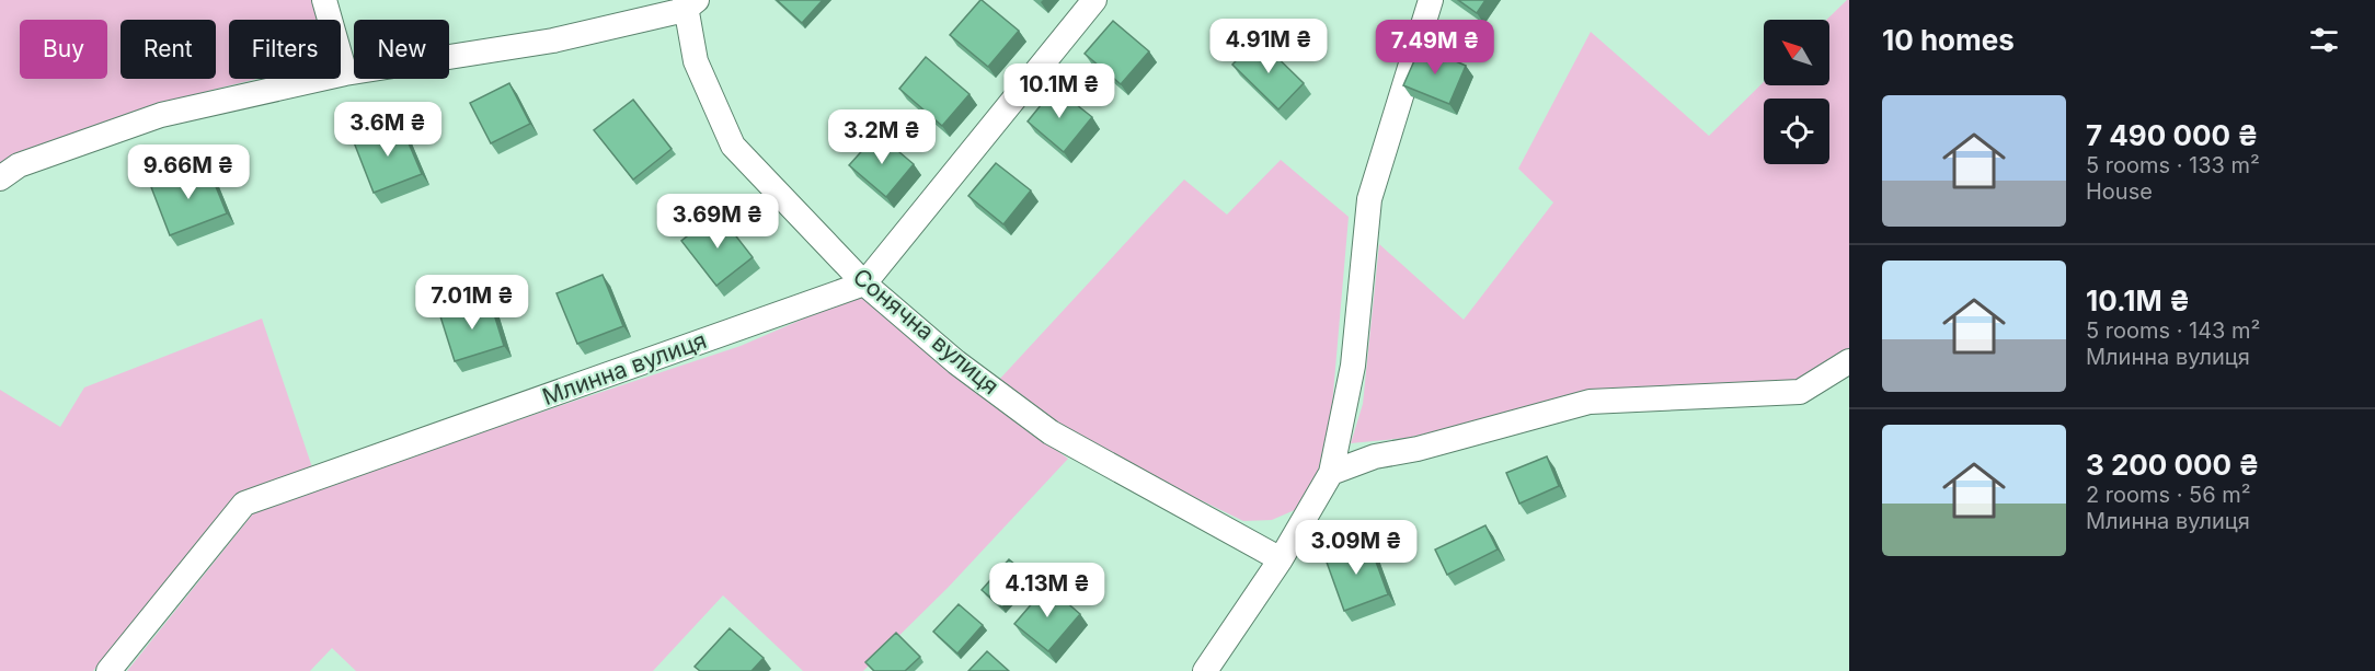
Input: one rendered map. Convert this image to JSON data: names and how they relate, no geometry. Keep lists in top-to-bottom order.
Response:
{
  "streets": {
    "street": ["Сонячна вулиця", "Млинна вулиця"]
  },
  "crossings": [
    ["Сонячна вулиця", "Млинна вулиця"]
  ],
  "north": "top left",
  "page": {
    "heading": "10 homes",
    "price": [
      "4.91M ₴",
      "7.49M ₴",
      "10.1M ₴",
      "3.6M ₴",
      "3.2M ₴",
      "9.66M ₴",
      "3.69M ₴",
      "7.01M ₴",
      "3.09M ₴",
      "4.13M ₴"
    ],
    "chip": [
      "Buy",
      "Rent",
      "Filters",
      "New"
    ],
    "list": [
      {
        "name": "7 490 000 ₴",
        "note": "5 rooms · 133 m² · House"
      },
      {
        "name": "10.1M ₴",
        "note": "5 rooms · 143 m² · Млинна вулиця"
      },
      {
        "name": "3 200 000 ₴",
        "note": "2 rooms · 56 m² · Млинна вулиця"
      }
    ]
  }
}
